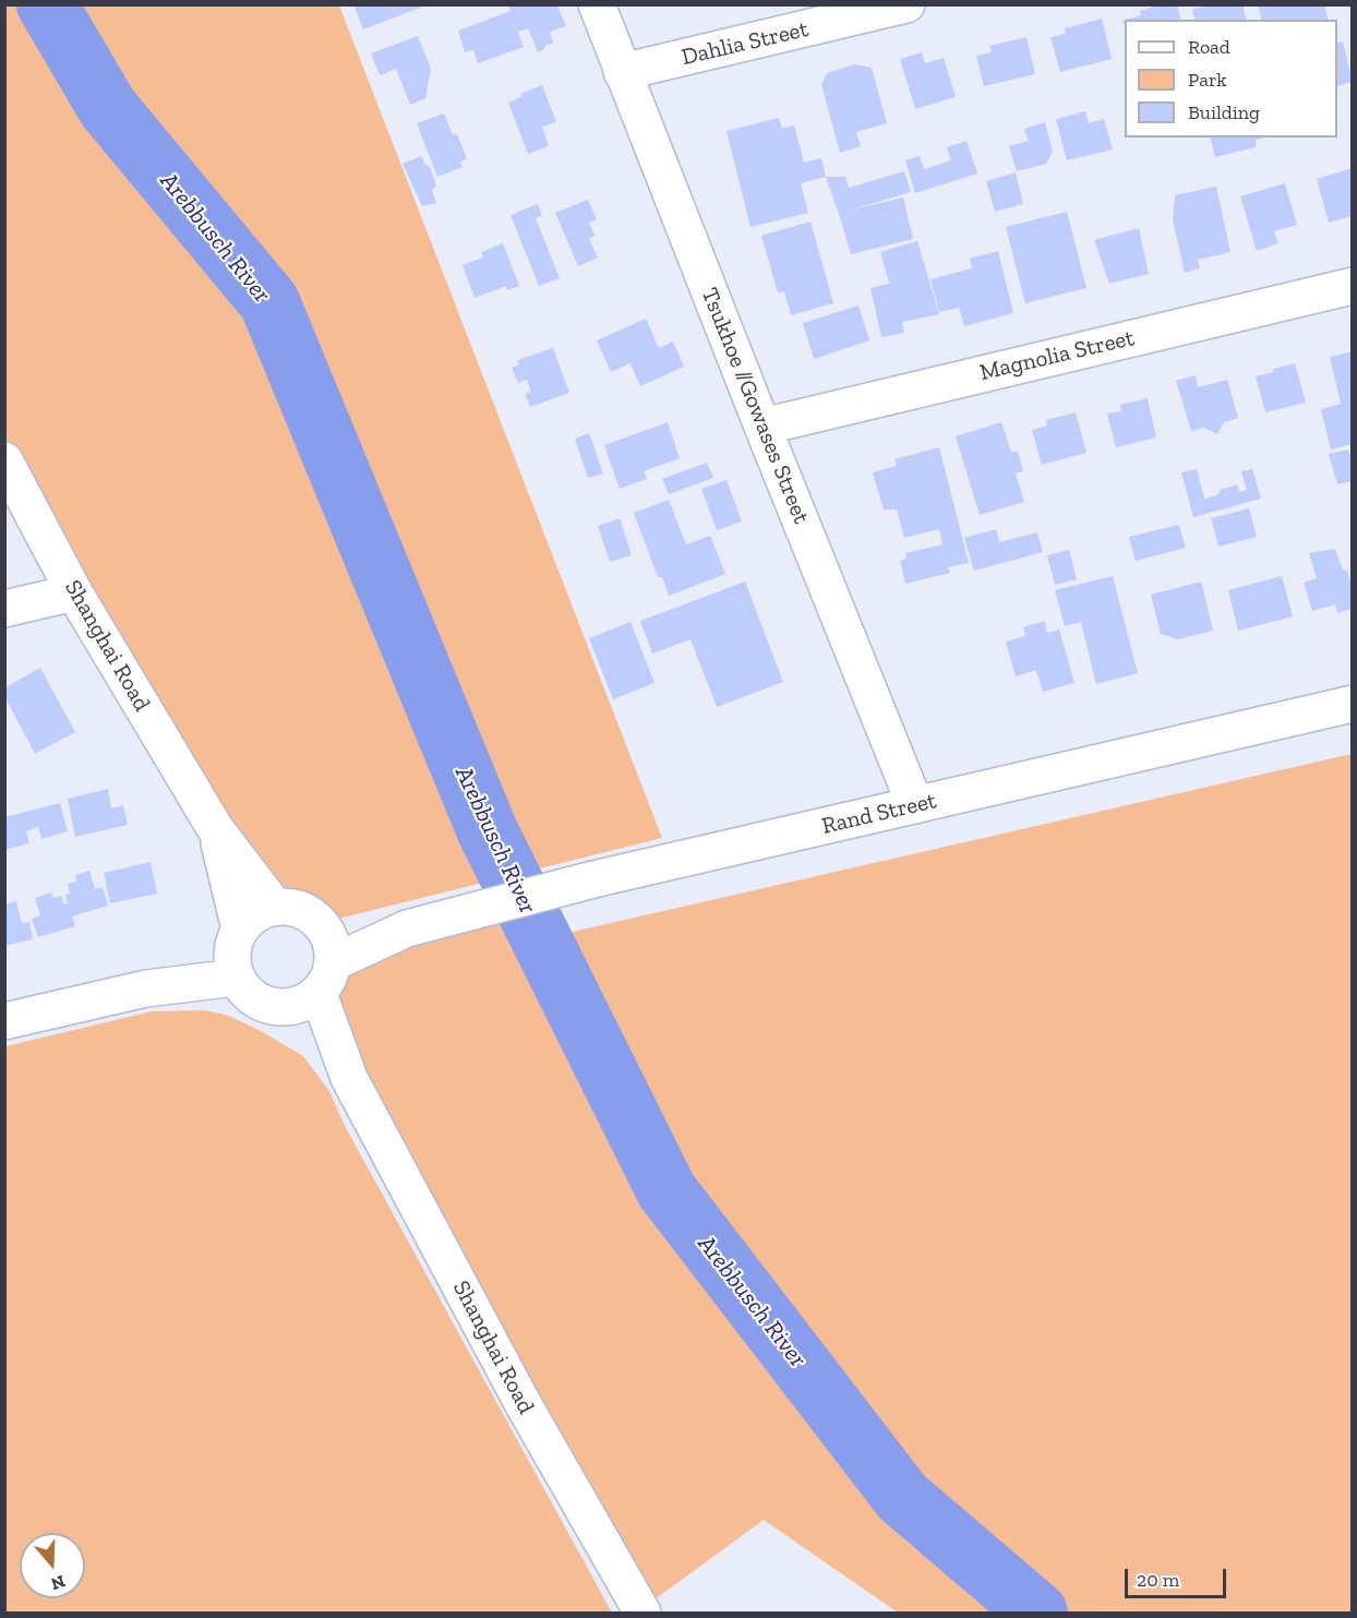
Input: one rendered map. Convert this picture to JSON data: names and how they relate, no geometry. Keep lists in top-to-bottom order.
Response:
{
  "streets": {
    "street": [
      "Dahlia Street",
      "Magnolia Street",
      "Tsukhoe //Gowases Street",
      "Shanghai Road",
      "Rand Street"
    ]
  },
  "crossings": [
    ["Dahlia Street", "Tsukhoe //Gowases Street"],
    ["Magnolia Street", "Tsukhoe //Gowases Street"],
    ["Tsukhoe //Gowases Street", "Rand Street"],
    ["Shanghai Road", "Rand Street"]
  ],
  "water": ["Arebbusch River"],
  "legend": ["Road", "Park", "Building"],
  "scale_bar": "20 m",
  "north": "bottom"
}
